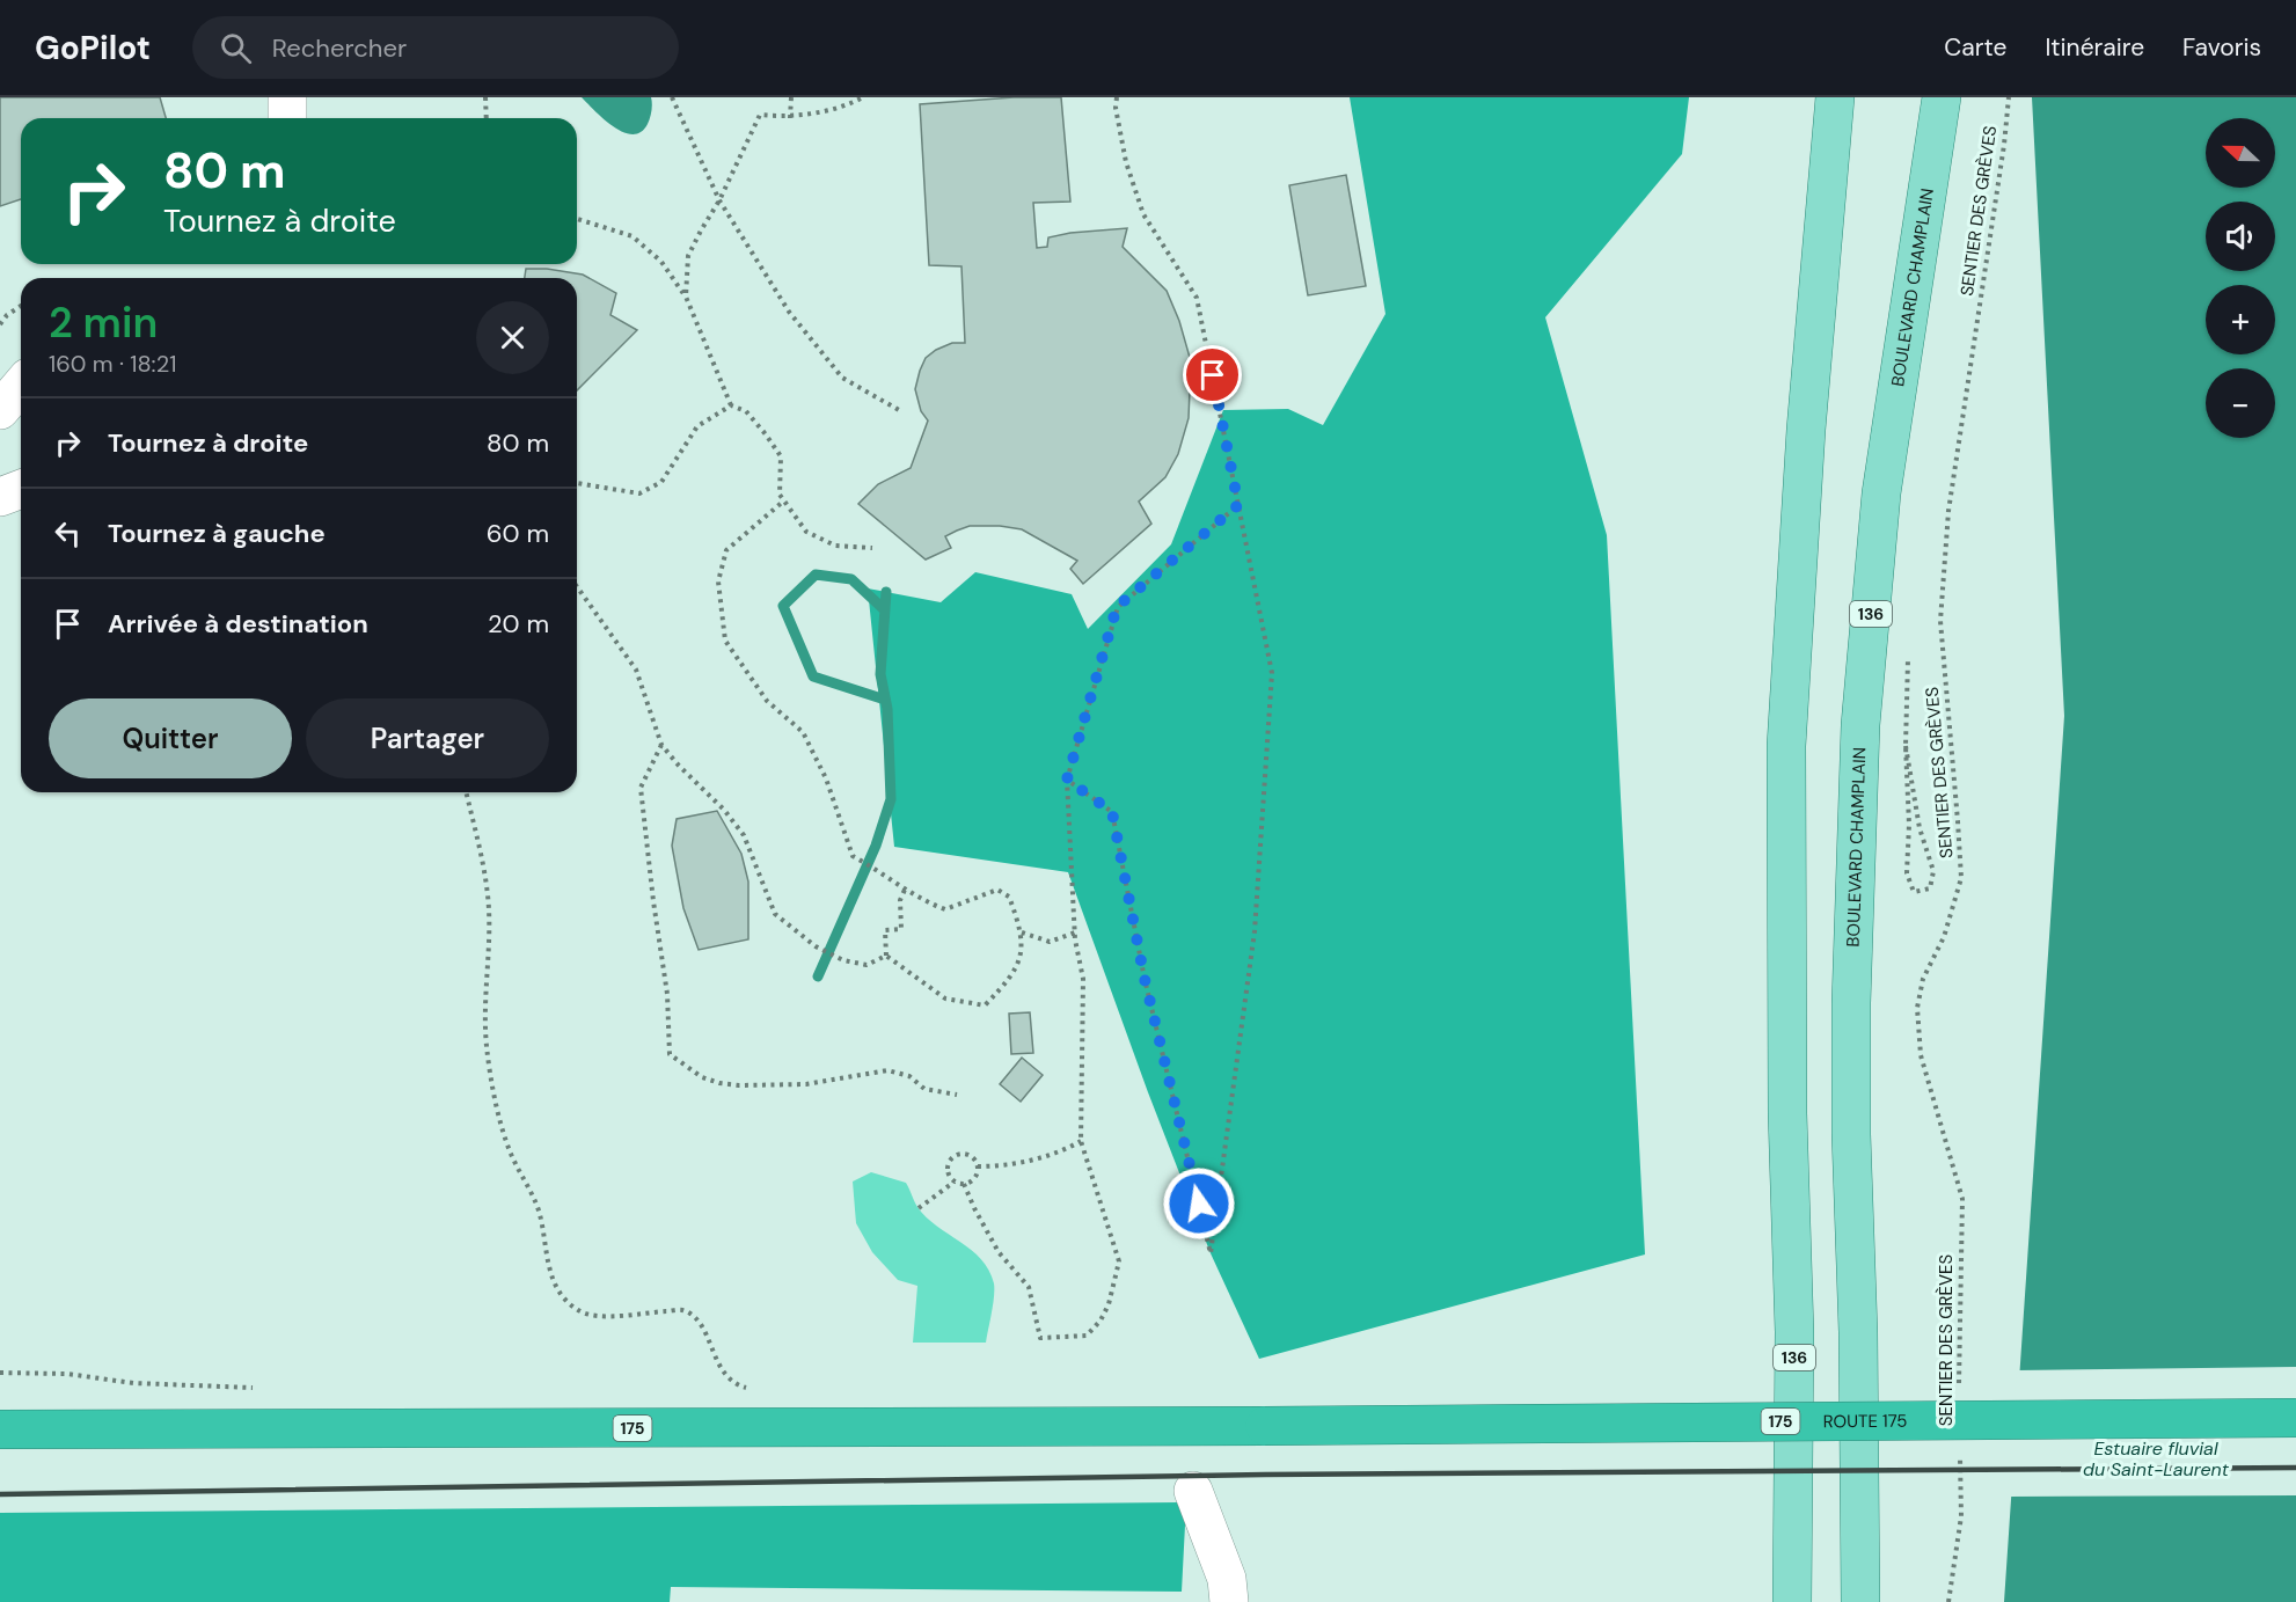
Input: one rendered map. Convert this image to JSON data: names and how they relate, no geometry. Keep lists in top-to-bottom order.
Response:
{
  "streets": {
    "highway": ["175", "ROUTE 175"],
    "main road": ["BOULEVARD CHAMPLAIN", "136"],
    "path": ["SENTIER DES GRÈVES"]
  },
  "water": ["Estuaire fluvial du Saint-Laurent"],
  "north": "left",
  "page": {
    "header": "GoPilot",
    "search": "Rechercher",
    "nav": ["Carte", "Itinéraire", "Favoris"],
    "map_buttons": ["+", "−"],
    "turn": ["80 m", "Tournez à droite"],
    "heading": ["2 min", "160 m · 18:21"],
    "list": [
      {
        "name": "Tournez à droite",
        "value": "80 m"
      },
      {
        "name": "Tournez à gauche",
        "value": "60 m"
      },
      {
        "name": "Arrivée à destination",
        "value": "20 m"
      }
    ],
    "buttons": ["Quitter", "Partager"]
  }
}
